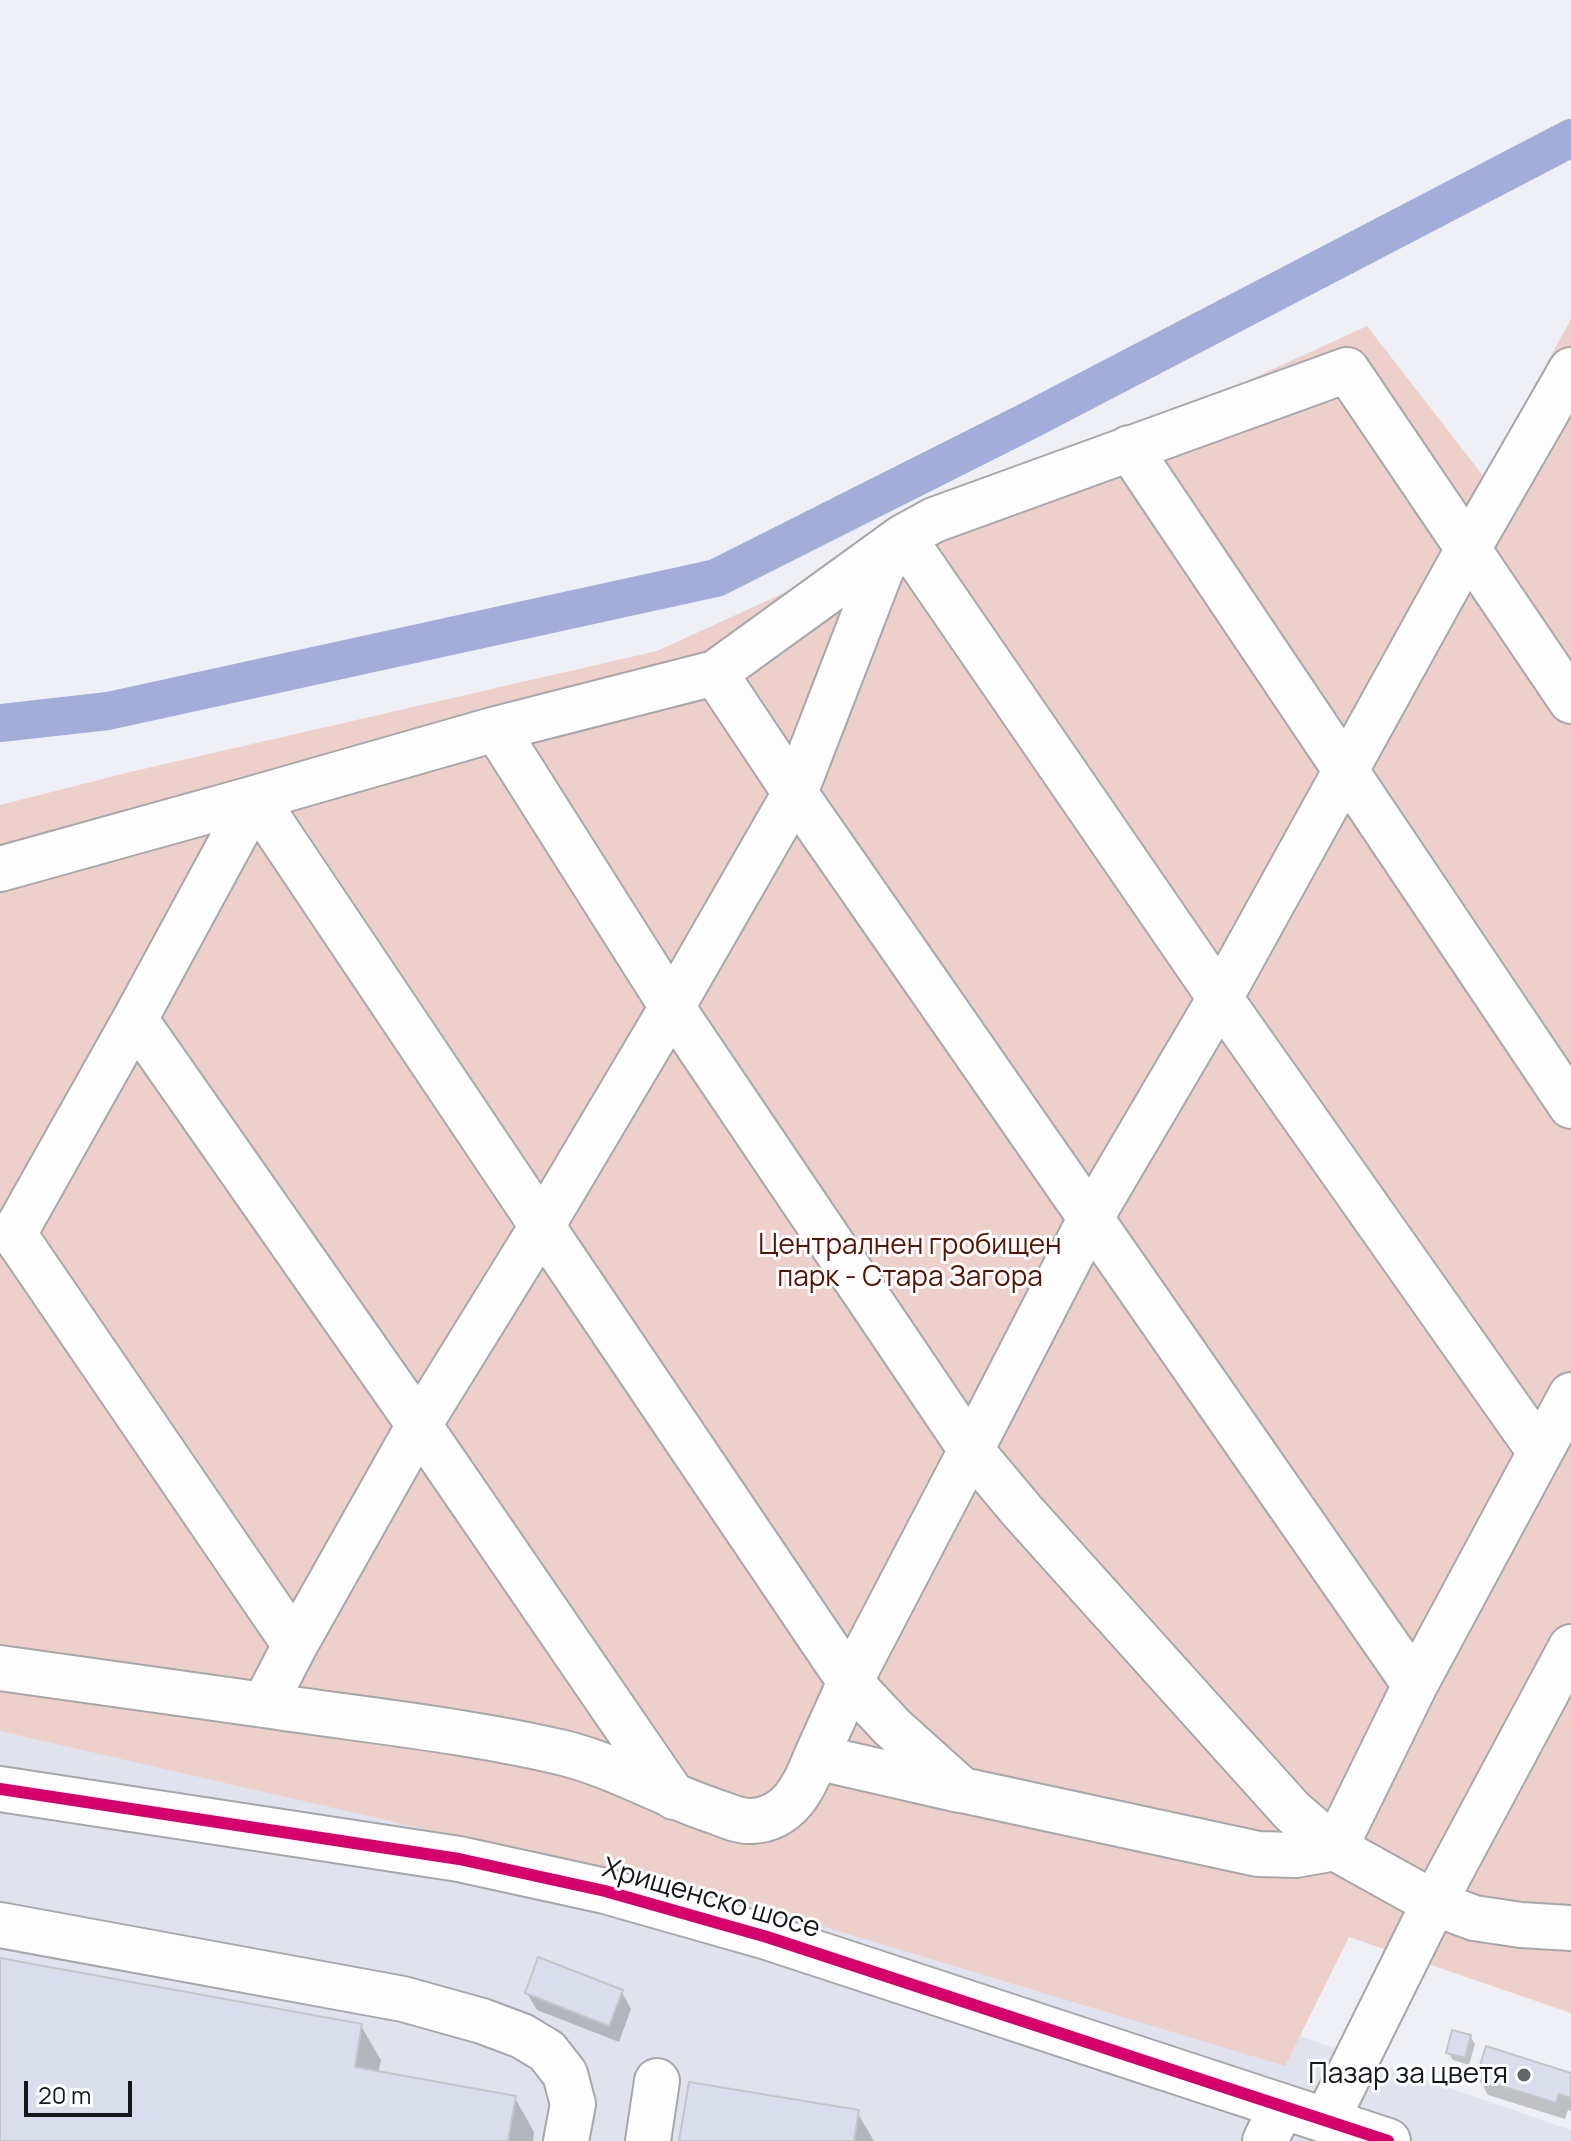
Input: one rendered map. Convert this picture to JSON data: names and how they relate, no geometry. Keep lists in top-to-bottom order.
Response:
{
  "streets": {
    "street": ["Хрищенско шосе"]
  },
  "parks": ["Централнен гробищен парк - Стара Загора"],
  "places": ["Пазар за цветя"],
  "scale_bar": "20 m"
}
